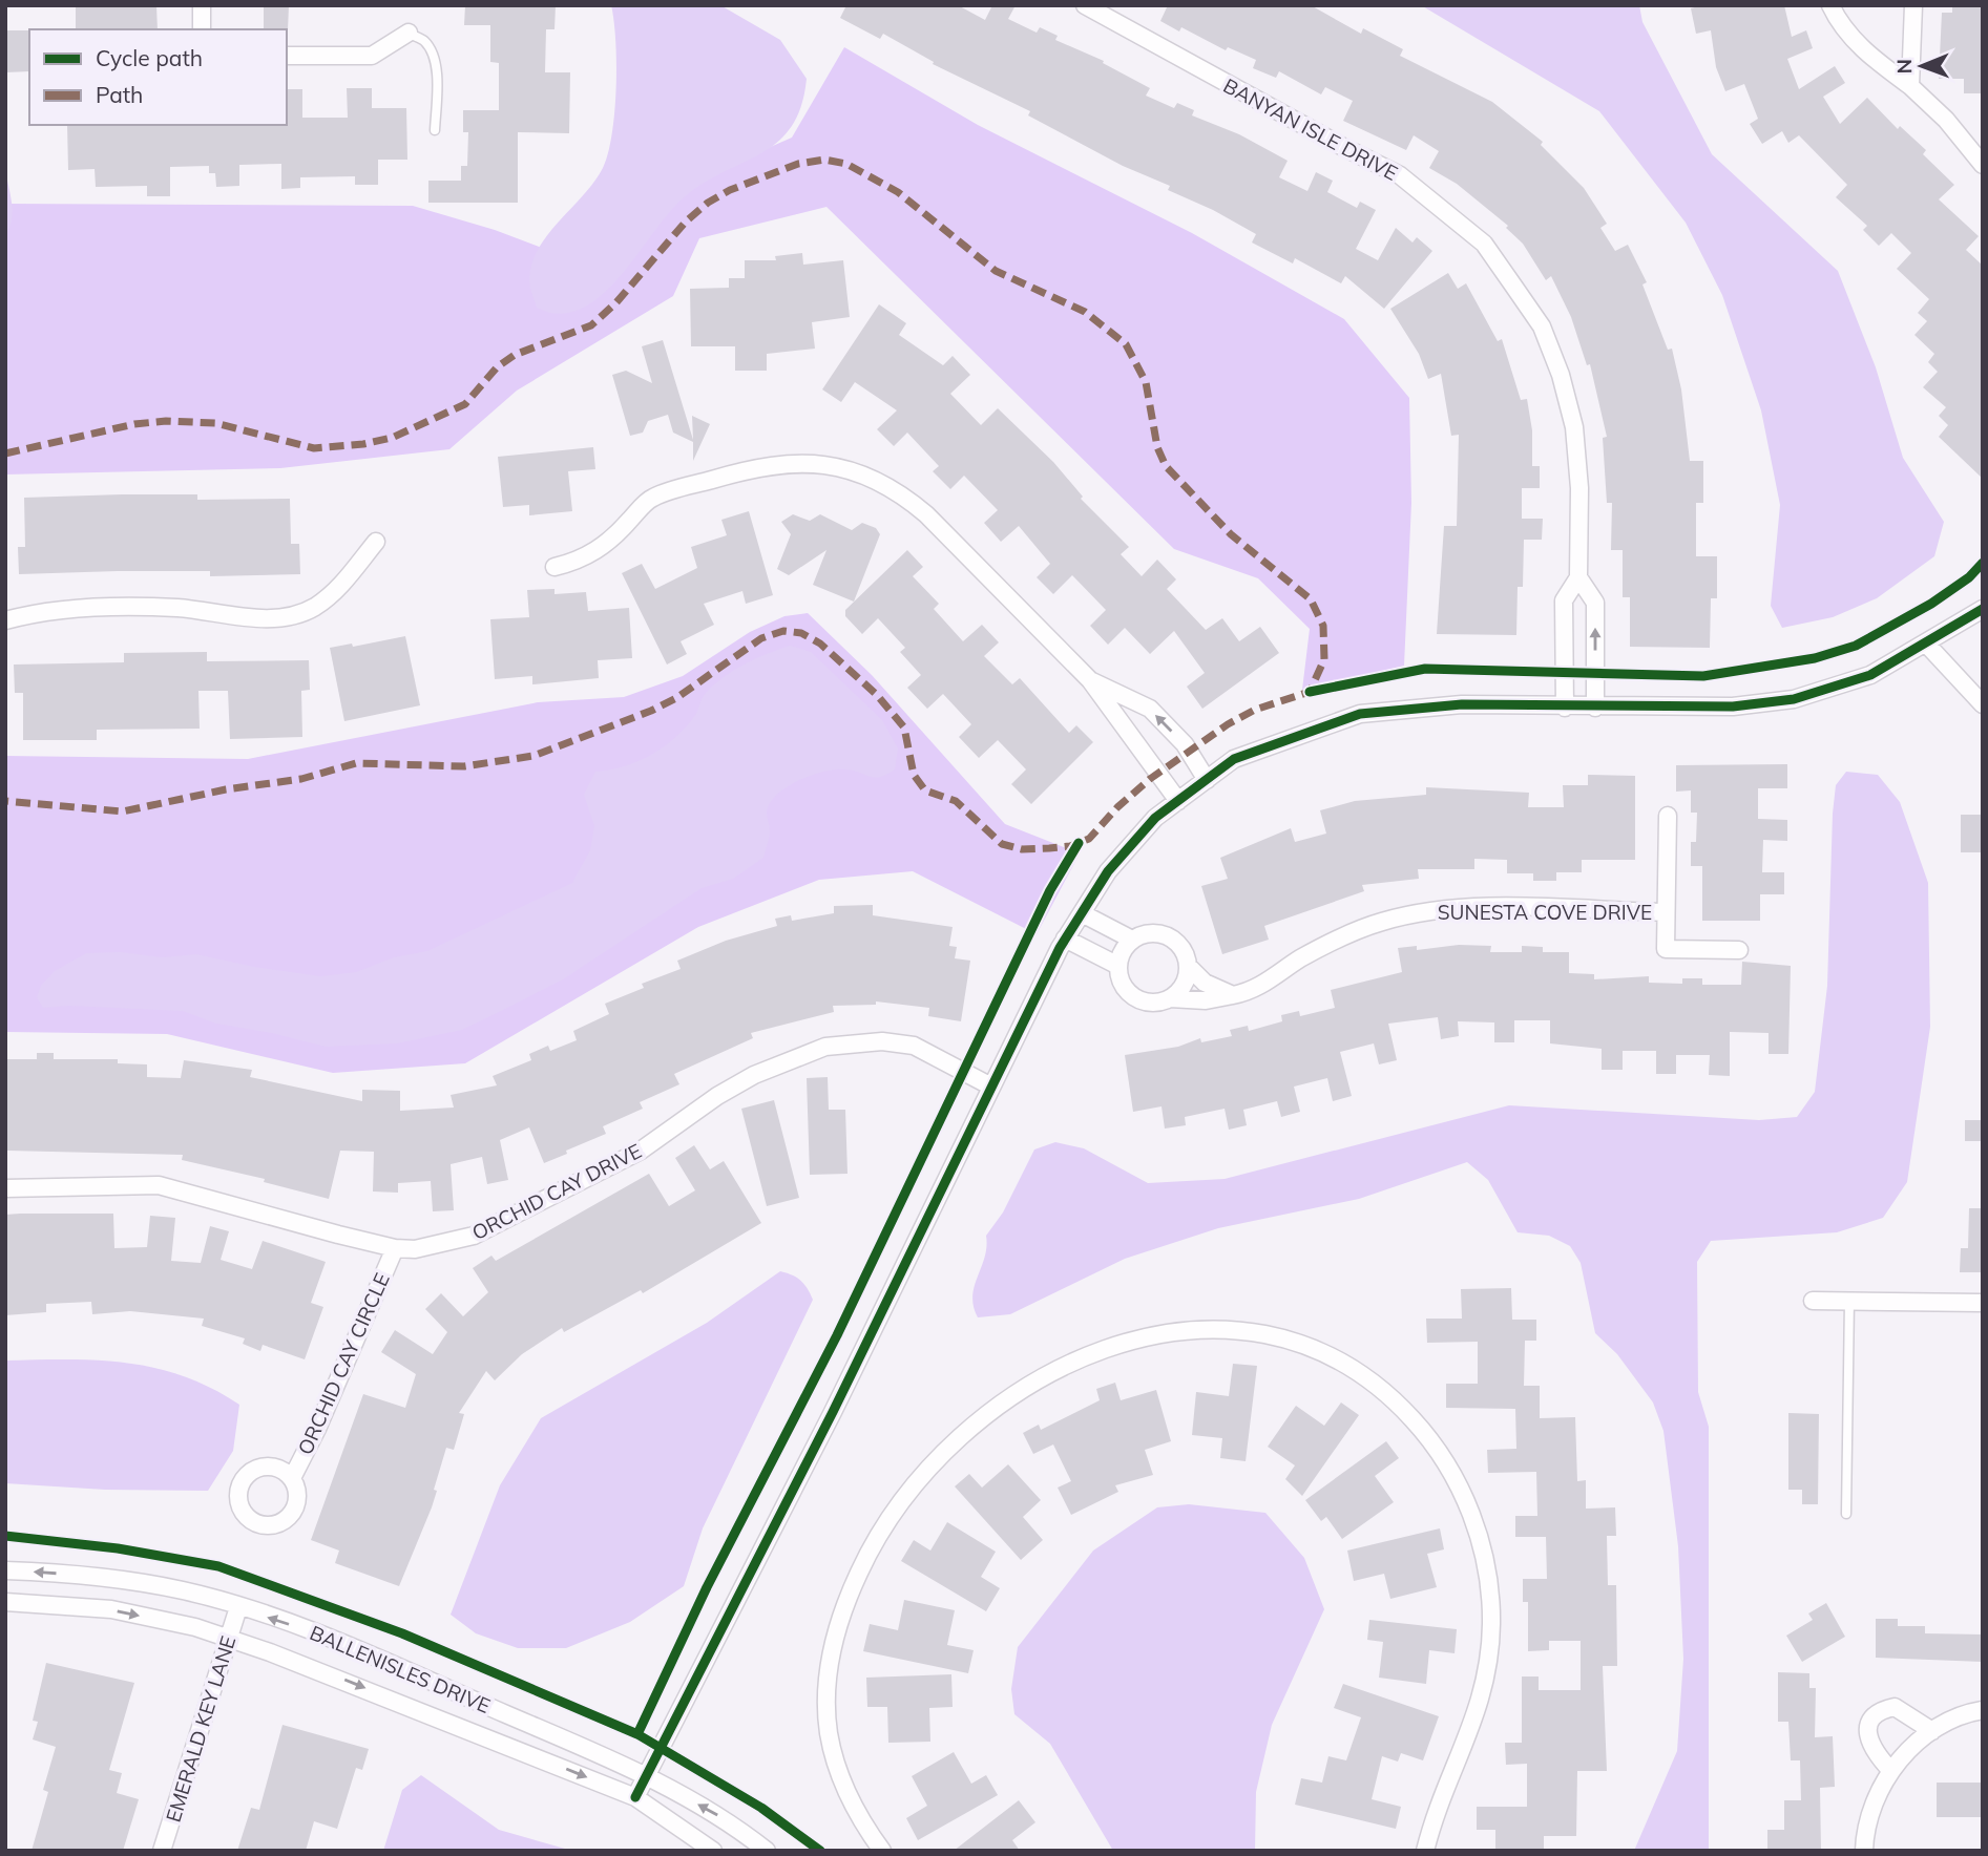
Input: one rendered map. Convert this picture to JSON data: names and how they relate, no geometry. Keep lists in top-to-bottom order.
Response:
{
  "streets": {
    "street": [
      "BANYAN ISLE DRIVE",
      "SUNESTA COVE DRIVE",
      "ORCHID CAY DRIVE",
      "ORCHID CAY CIRCLE",
      "BALLENISLES DRIVE",
      "EMERALD KEY LANE"
    ]
  },
  "crossings": [
    ["ORCHID CAY DRIVE", "ORCHID CAY CIRCLE"],
    ["BALLENISLES DRIVE", "EMERALD KEY LANE"]
  ],
  "legend": ["Cycle path", "Path"],
  "north": "left"
}
